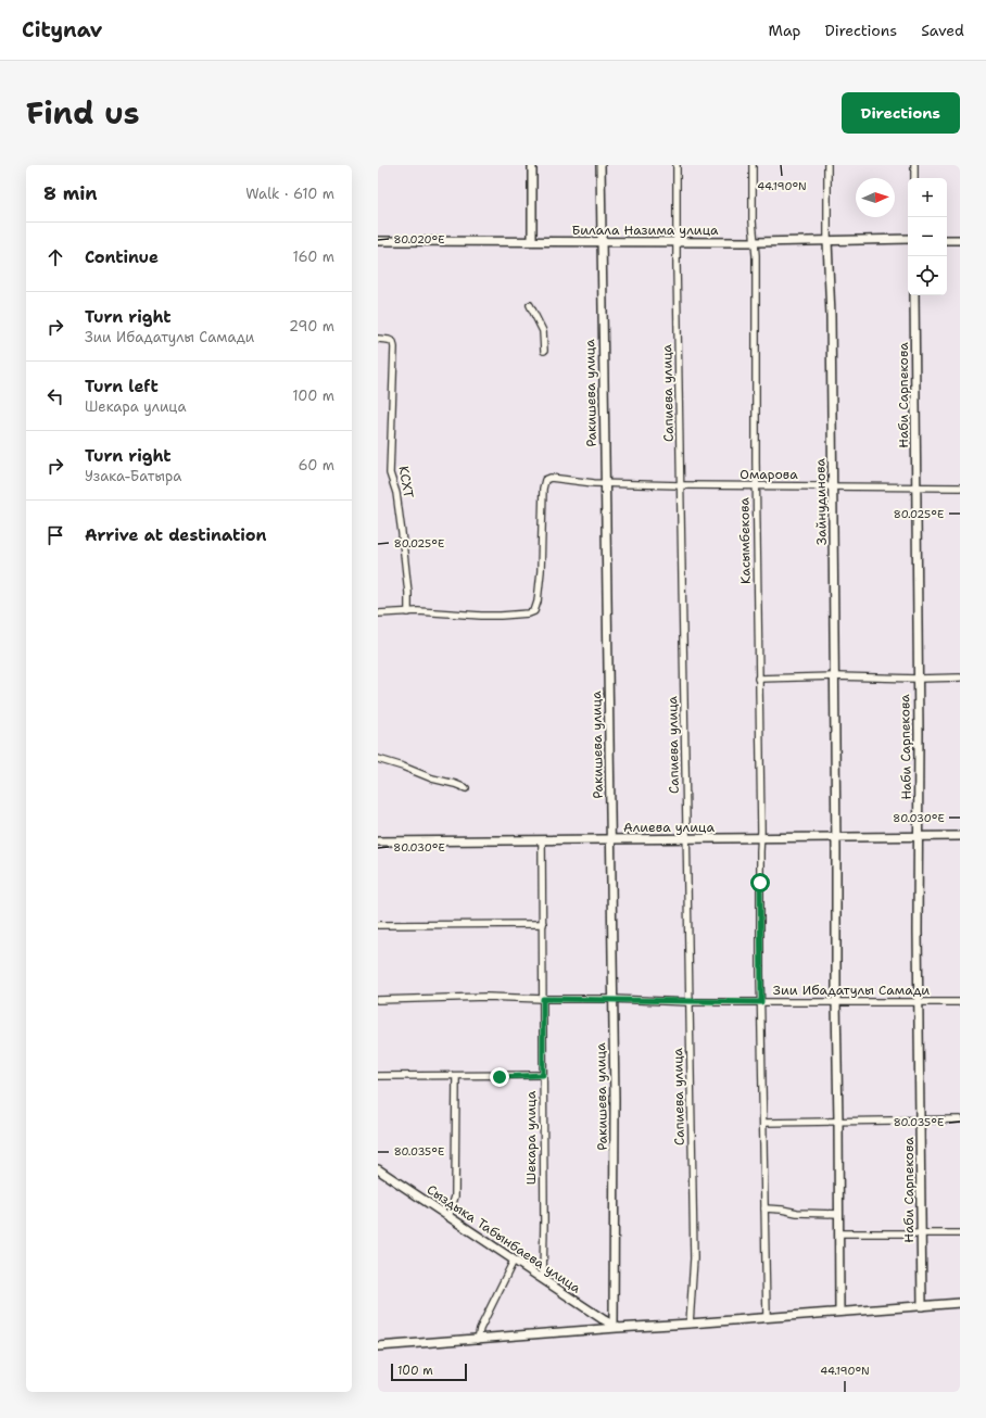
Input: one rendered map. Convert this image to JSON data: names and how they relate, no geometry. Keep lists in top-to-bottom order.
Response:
{
  "streets": {
    "street": [
      "Билала Назима улица",
      "Ракишева улица",
      "Сапиева улица",
      "Наби Сарпекова",
      "Омарова",
      "КСХТ",
      "Зайнудинова",
      "Касымбекова",
      "Алиева улица",
      "Зии Ибадатулы Самади",
      "Шекара улица",
      "Сыздыка Табынбаева улица"
    ]
  },
  "crossings": [
    ["Билала Назима улица", "Ракишева улица"],
    ["Билала Назима улица", "Сапиева улица"],
    ["Билала Назима улица", "Зайнудинова"],
    ["Билала Назима улица", "Касымбекова"],
    ["Ракишева улица", "Омарова"],
    ["Ракишева улица", "Алиева улица"],
    ["Ракишева улица", "Зии Ибадатулы Самади"],
    ["Ракишева улица", "Сыздыка Табынбаева улица"],
    ["Сапиева улица", "Омарова"],
    ["Сапиева улица", "Алиева улица"],
    ["Сапиева улица", "Зии Ибадатулы Самади"],
    ["Наби Сарпекова", "Омарова"],
    ["Наби Сарпекова", "Алиева улица"],
    ["Наби Сарпекова", "Зии Ибадатулы Самади"],
    ["Омарова", "КСХТ"],
    ["Омарова", "Зайнудинова"],
    ["Омарова", "Касымбекова"],
    ["Зайнудинова", "Алиева улица"],
    ["Зайнудинова", "Зии Ибадатулы Самади"],
    ["Касымбекова", "Алиева улица"],
    ["Касымбекова", "Зии Ибадатулы Самади"],
    ["Алиева улица", "Шекара улица"],
    ["Зии Ибадатулы Самади", "Шекара улица"],
    ["Шекара улица", "Сыздыка Табынбаева улица"]
  ],
  "scale_bar": "100 m",
  "north": "right",
  "page": {
    "header": "Citynav",
    "nav": ["Map", "Directions", "Saved"],
    "title": "Find us",
    "buttons": "Directions",
    "heading": ["8 min", "Walk · 610 m"],
    "map_buttons": ["+", "−"],
    "list": [
      ["Continue", "160 m"],
      ["Turn right", "Зии Ибадатулы Самади", "290 m"],
      ["Turn left", "Шекара улица", "100 m"],
      ["Turn right", "Узака-Батыра", "60 m"],
      "Arrive at destination"
    ],
    "scale": "100 m"
  },
  "coordinates": [
    "44.190°N",
    "80.020°E",
    "80.025°E",
    "80.030°E",
    "80.035°E"
  ]
}
